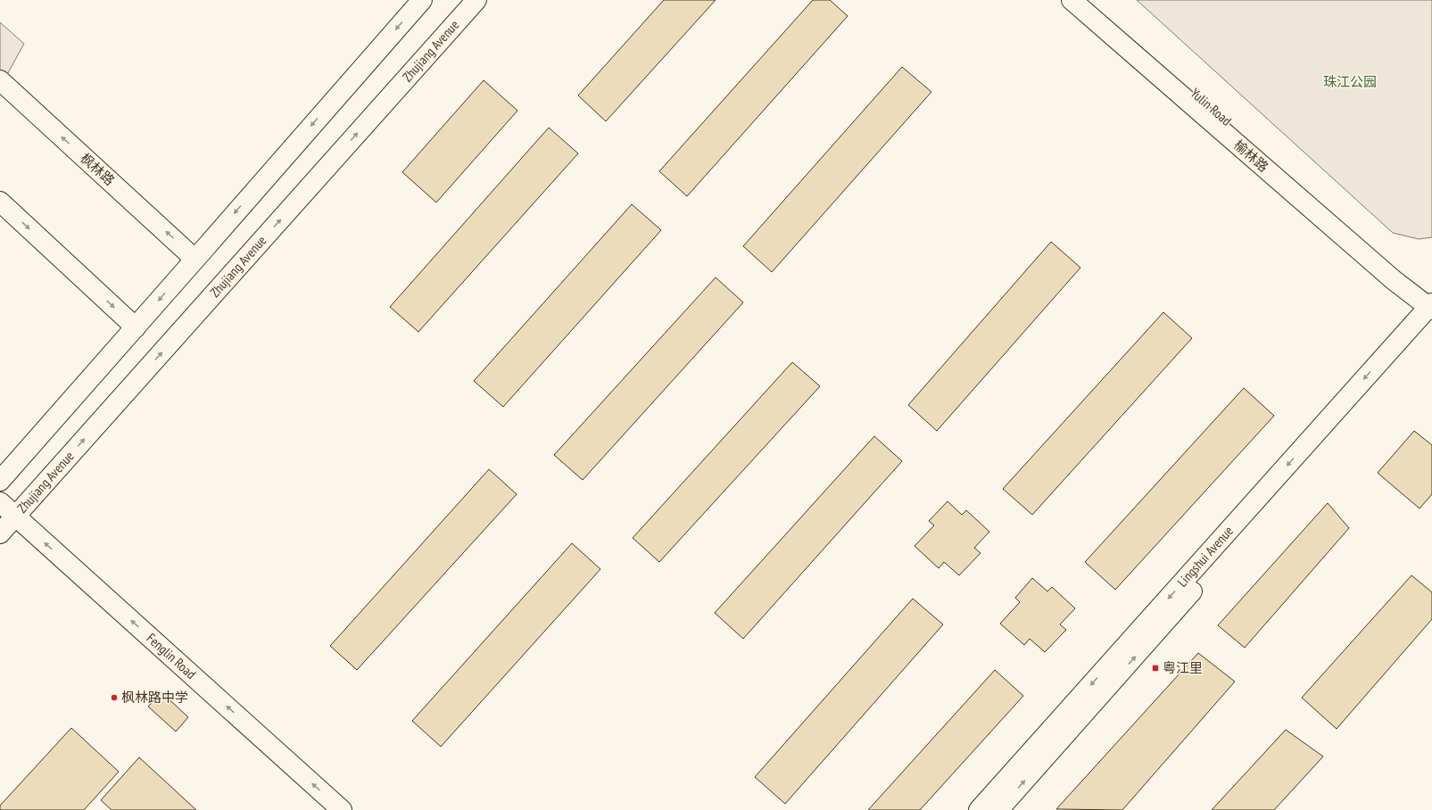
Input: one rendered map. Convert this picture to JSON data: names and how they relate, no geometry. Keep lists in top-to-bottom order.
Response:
{
  "streets": {
    "street": [
      "Zhujiang Avenue",
      "Yulin Road",
      "榆林路",
      "枫林路",
      "Lingshui Avenue",
      "Fenglin Road"
    ]
  },
  "crossings": [
    ["Zhujiang Avenue", "Fenglin Road"],
    ["Yulin Road", "榆林路"],
    ["Yulin Road", "Lingshui Avenue"],
    ["榆林路", "Lingshui Avenue"]
  ],
  "parks": ["珠江公园"],
  "places": {
    "transit": ["粤江里"],
    "other": ["枫林路中学"]
  }
}
